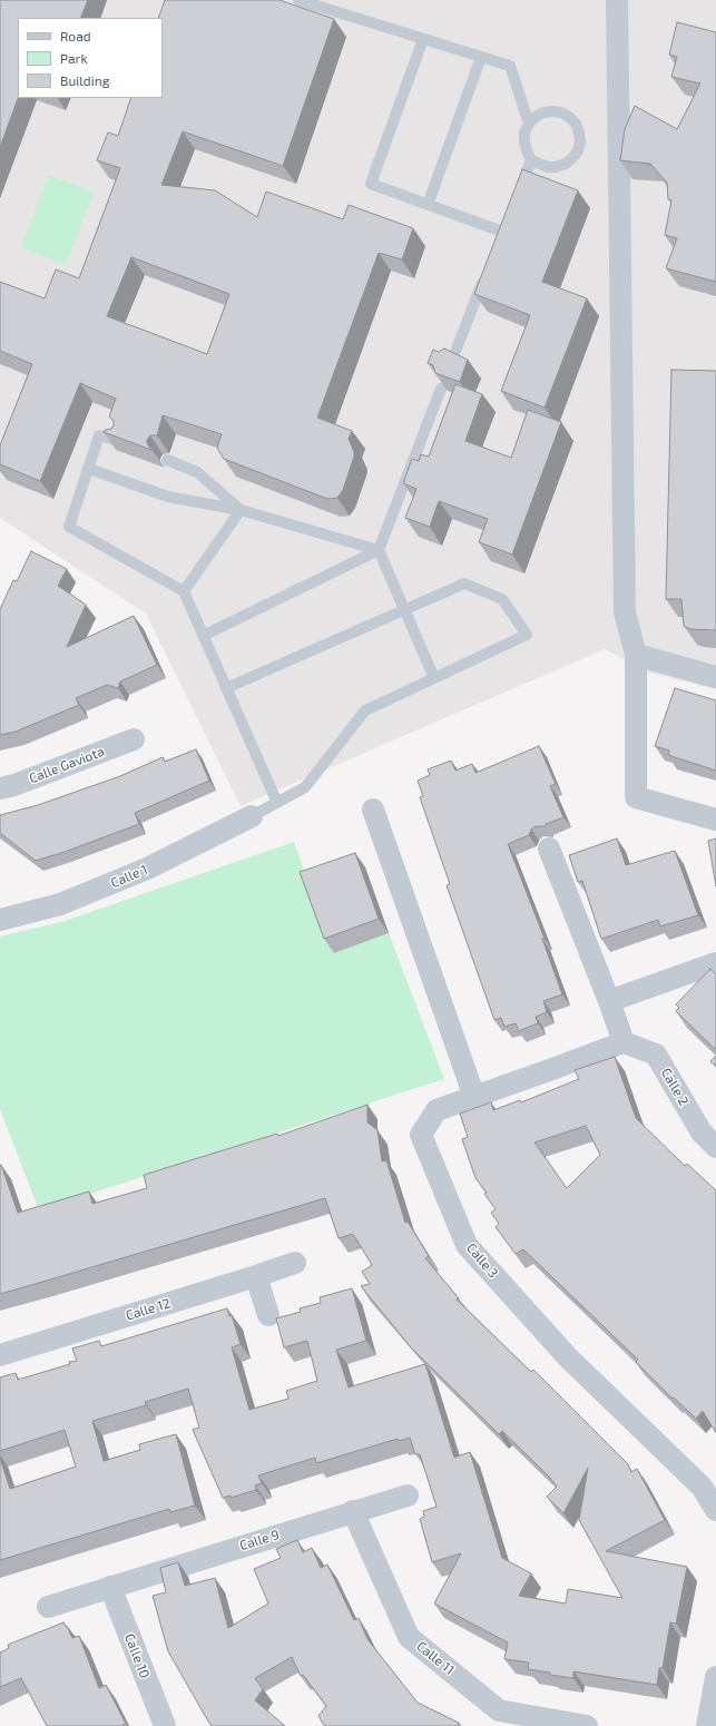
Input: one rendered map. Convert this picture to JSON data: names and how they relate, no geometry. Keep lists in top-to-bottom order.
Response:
{
  "streets": {
    "street": [
      "Calle Gaviota",
      "Calle 1",
      "Calle 2",
      "Calle 3",
      "Calle 12",
      "Calle 9",
      "Calle 10",
      "Calle 11"
    ]
  },
  "crossings": [
    ["Calle 2", "Calle 3"],
    ["Calle 9", "Calle 10"],
    ["Calle 9", "Calle 11"]
  ],
  "legend": ["Road", "Park", "Building"]
}
